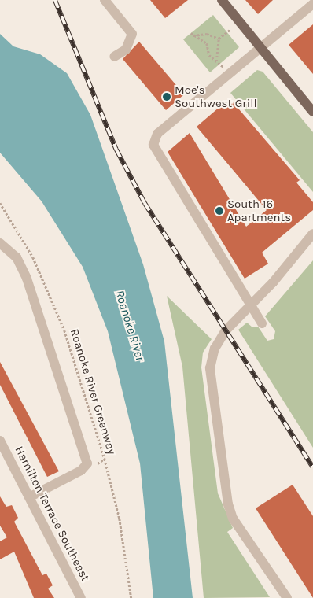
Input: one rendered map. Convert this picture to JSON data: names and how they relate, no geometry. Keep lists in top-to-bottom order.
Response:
{
  "streets": {
    "street": ["Hamilton Terrace Southeast"],
    "path": ["Roanoke River Greenway"]
  },
  "water": ["Roanoke River"],
  "places": ["Moe's Southwest Grill", "South 16 Apartments"]
}
